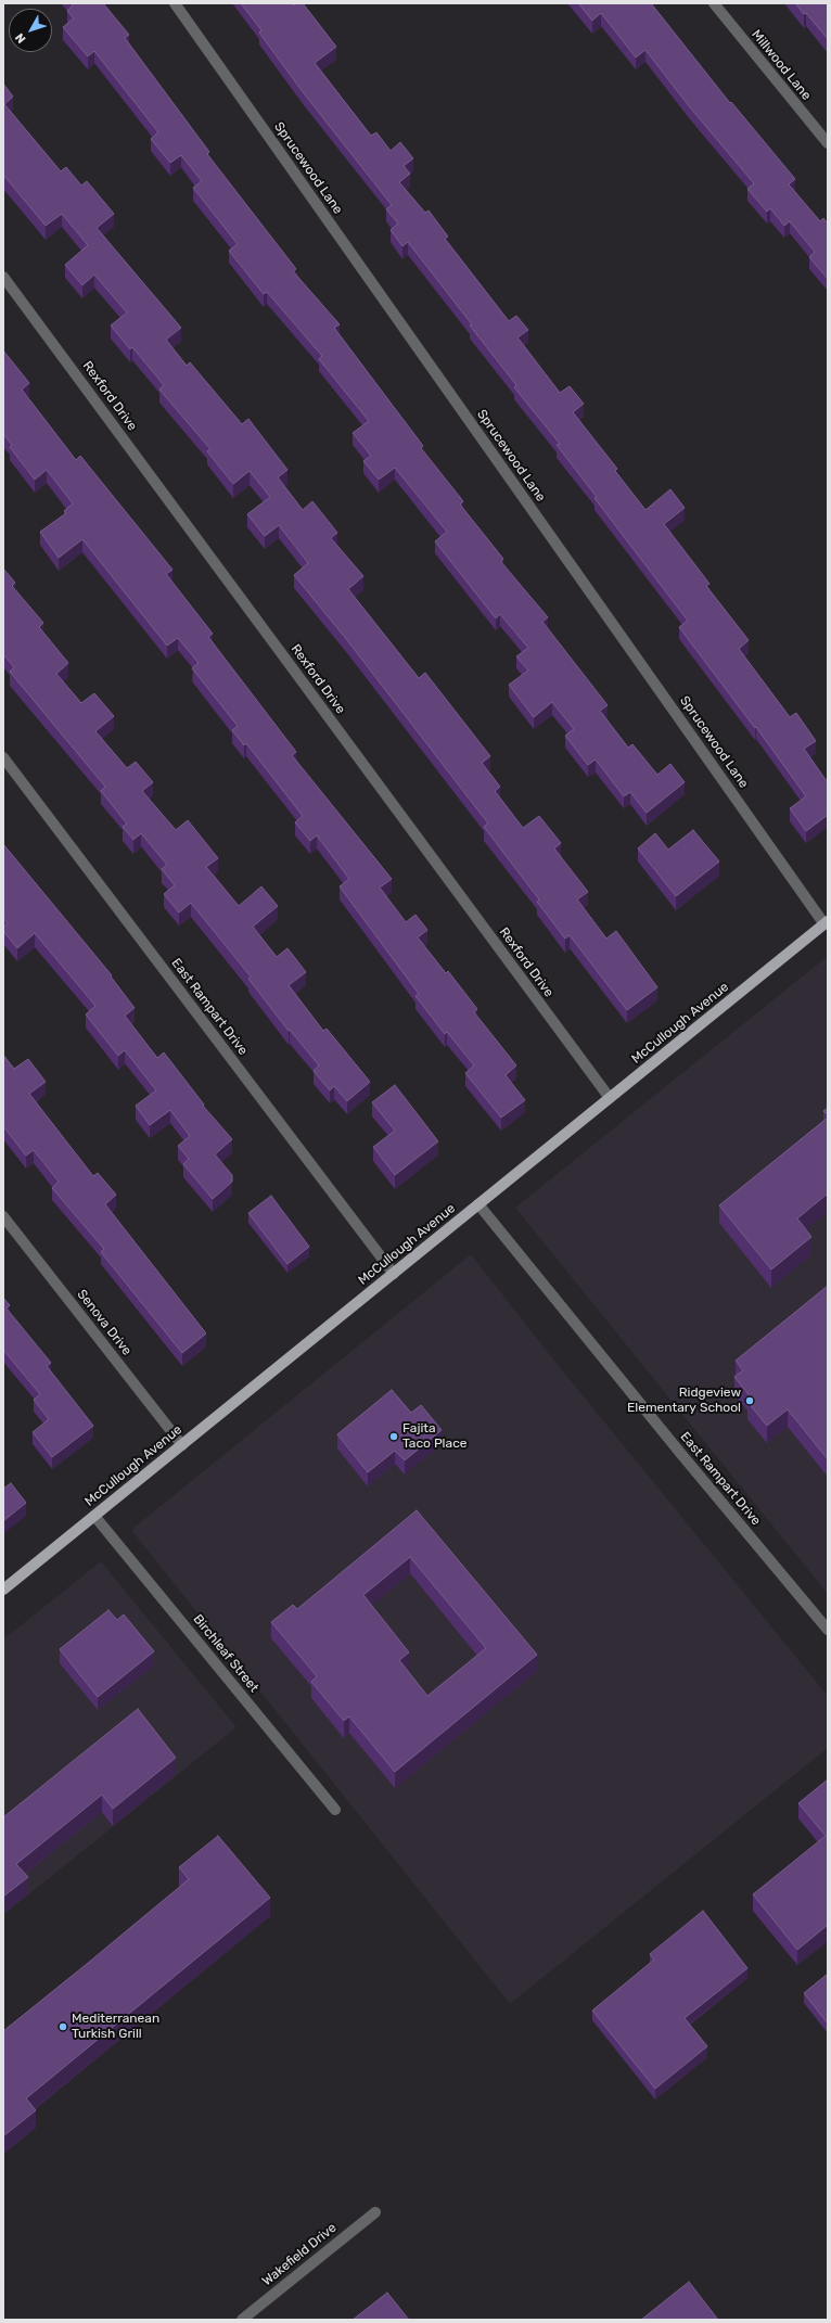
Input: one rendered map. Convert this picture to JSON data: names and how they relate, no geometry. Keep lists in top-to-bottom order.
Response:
{
  "streets": {
    "main road": ["McCullough Avenue"],
    "street": [
      "Millwood Lane",
      "Sprucewood Lane",
      "Rexford Drive",
      "East Rampart Drive",
      "Senova Drive",
      "Birchleaf Street",
      "Wakefield Drive"
    ]
  },
  "crossings": [
    ["Sprucewood Lane", "McCullough Avenue"],
    ["Rexford Drive", "McCullough Avenue"],
    ["East Rampart Drive", "McCullough Avenue"],
    ["McCullough Avenue", "Senova Drive"],
    ["McCullough Avenue", "Birchleaf Street"]
  ],
  "places": ["Ridgeview Elementary School", "Fajita Taco Place", "Mediterranean Turkish Grill"],
  "north": "bottom left"
}
